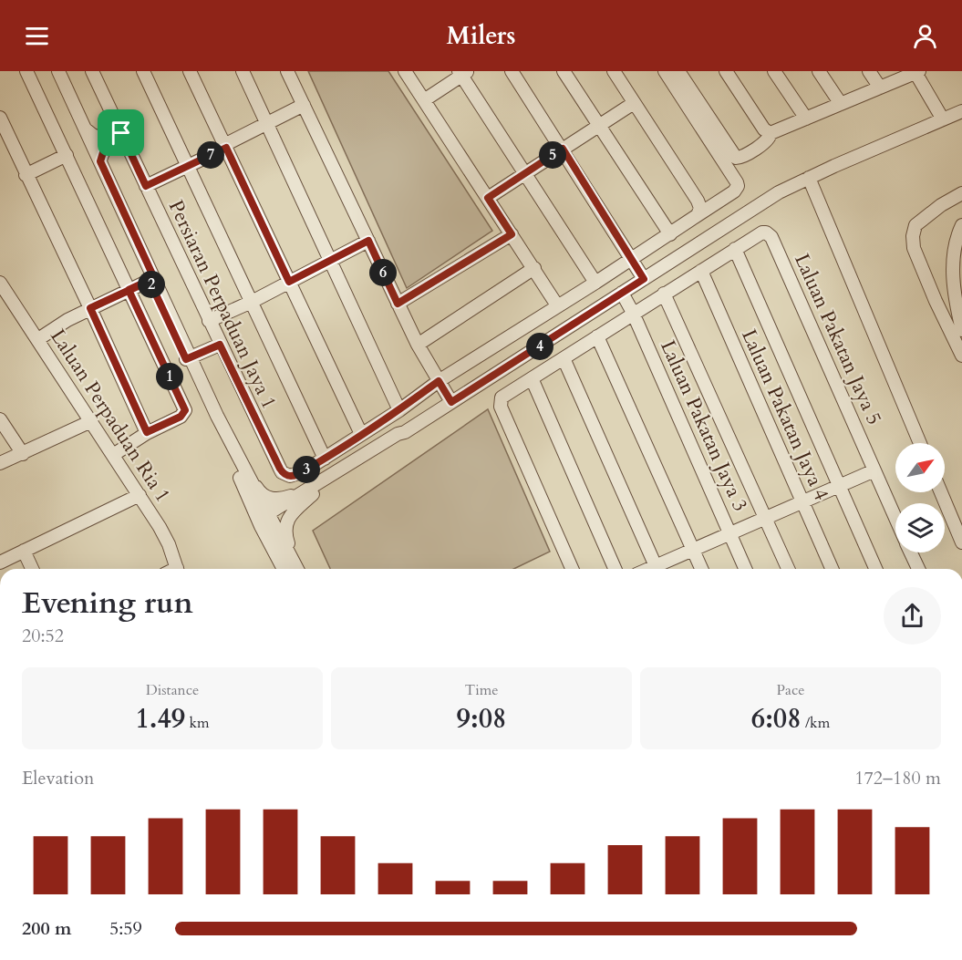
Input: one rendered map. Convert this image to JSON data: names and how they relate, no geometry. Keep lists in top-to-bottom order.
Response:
{
  "streets": {
    "street": [
      "Persiaran Perpaduan Jaya 1",
      "Laluan Pakatan Jaya 5",
      "Laluan Pakatan Jaya 4",
      "Laluan Perpaduan Ria 1",
      "Laluan Pakatan Jaya 3"
    ]
  },
  "north": "top right",
  "page": {
    "header": "Milers",
    "pins": [
      "5",
      "7",
      "6",
      "2",
      "4",
      "1",
      "3"
    ],
    "heading": ["Evening run", "20:52"],
    "stats": [
      ["Distance", "1.49 km"],
      ["Time", "9:08"],
      ["Pace", "6:08 /km"]
    ],
    "chart": ["Elevation", "172–180 m"],
    "list": [
      {
        "name": "200 m",
        "note": "5:59"
      }
    ]
  }
}
